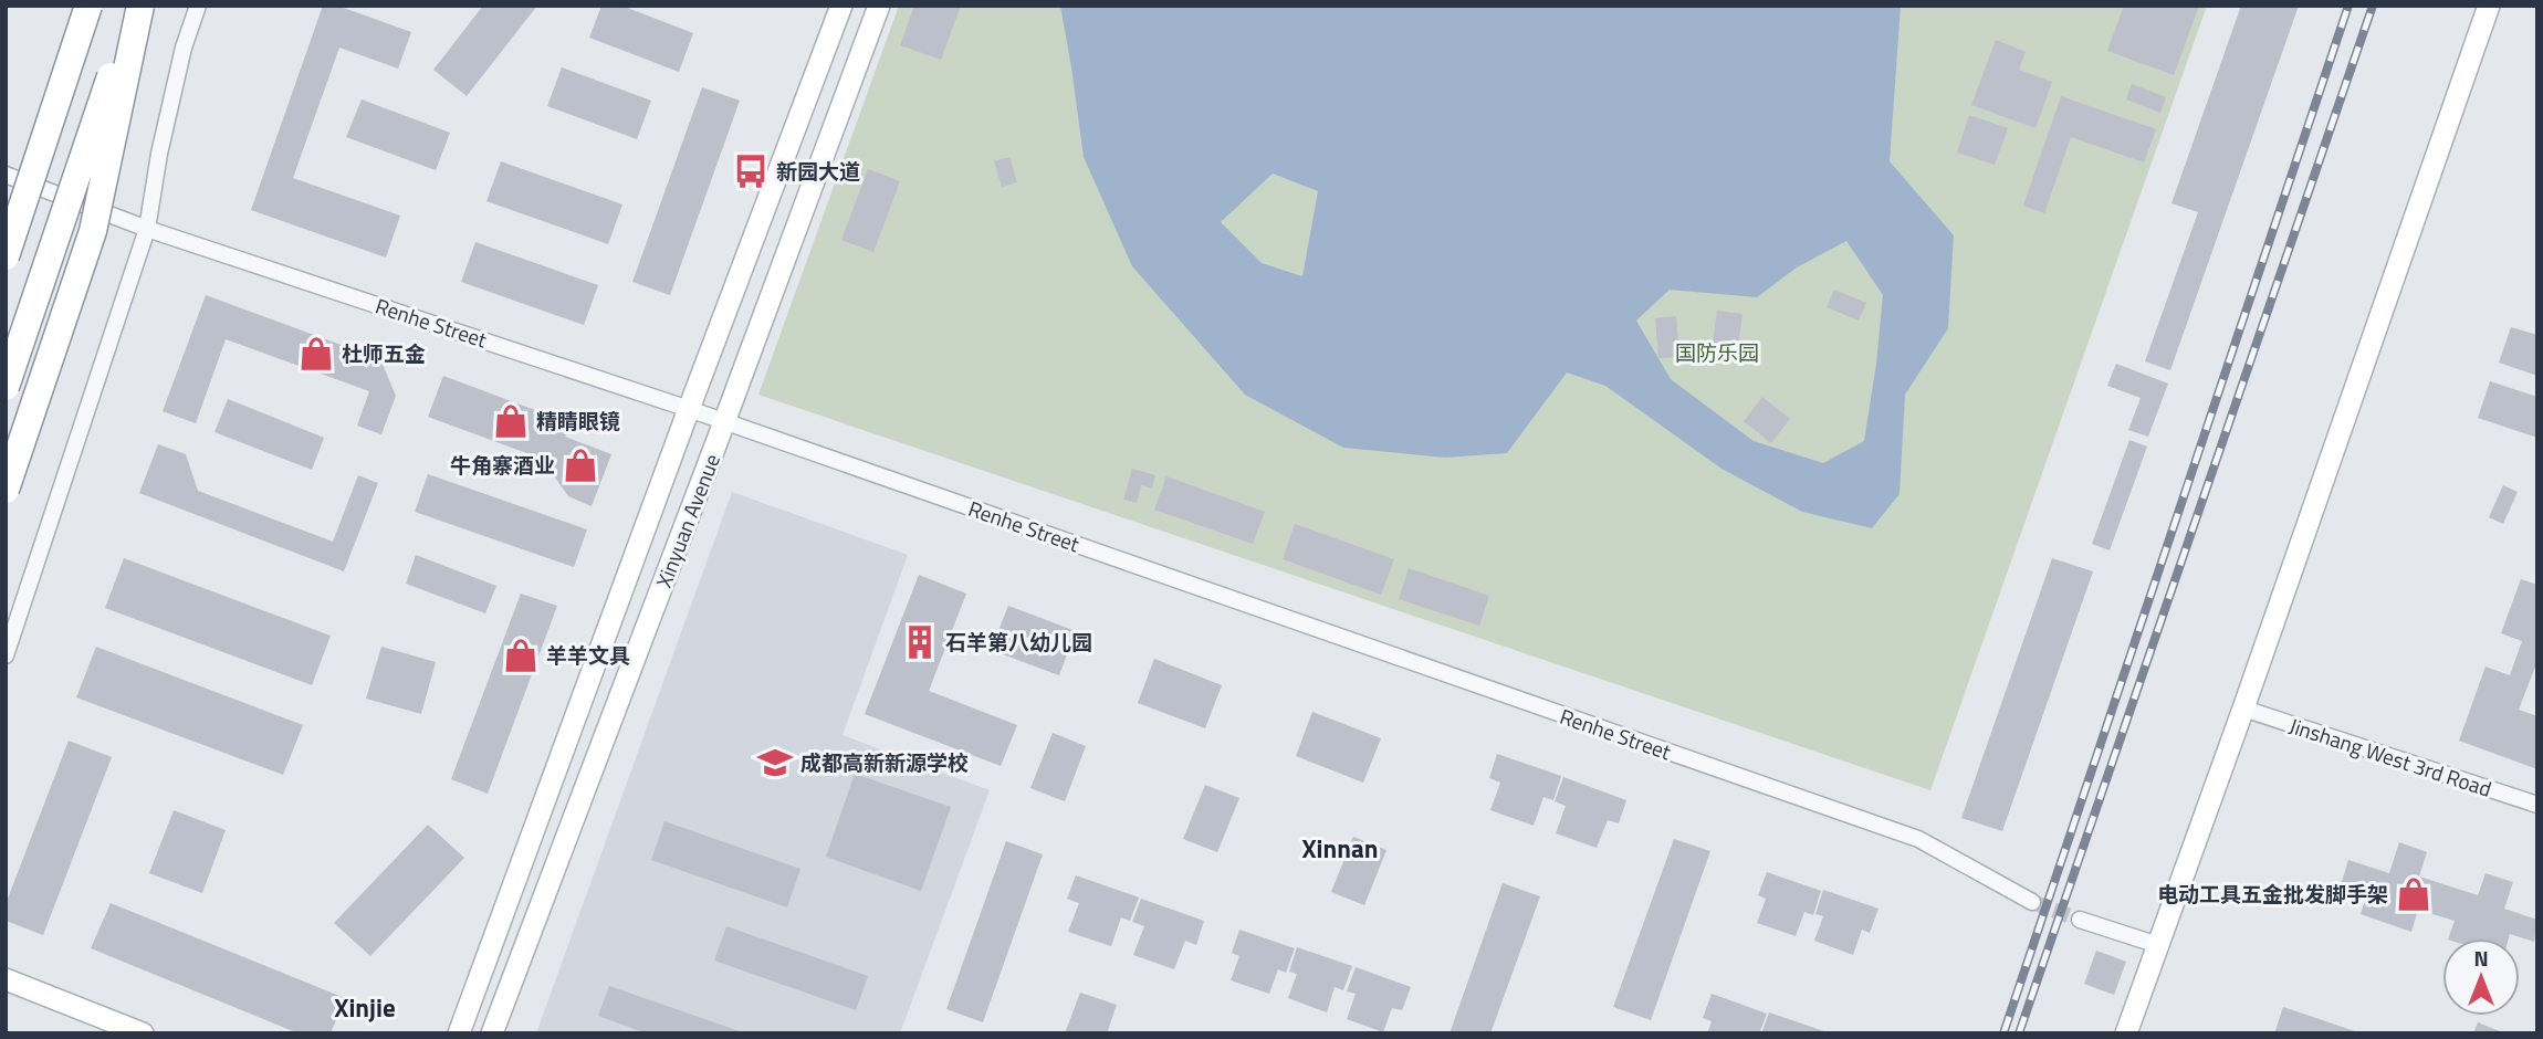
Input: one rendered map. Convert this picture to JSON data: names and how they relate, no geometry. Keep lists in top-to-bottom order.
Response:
{
  "streets": {
    "street": ["Renhe Street", "Xinyuan Avenue", "Jinshang West 3rd Road"]
  },
  "crossings": [
    ["Renhe Street", "Xinyuan Avenue"]
  ],
  "districts": ["Xinnan", "Xinjie"],
  "parks": ["国防乐园"],
  "places": {
    "bus stop": ["新园大道"],
    "shop": [
      "杜师五金",
      "精睛眼镜",
      "牛角寨酒业",
      "羊羊文具",
      "电动工具五金批发脚手架"
    ],
    "building": ["石羊第八幼儿园"],
    "school or university": ["成都高新新源学校"]
  },
  "north": "top"
}
